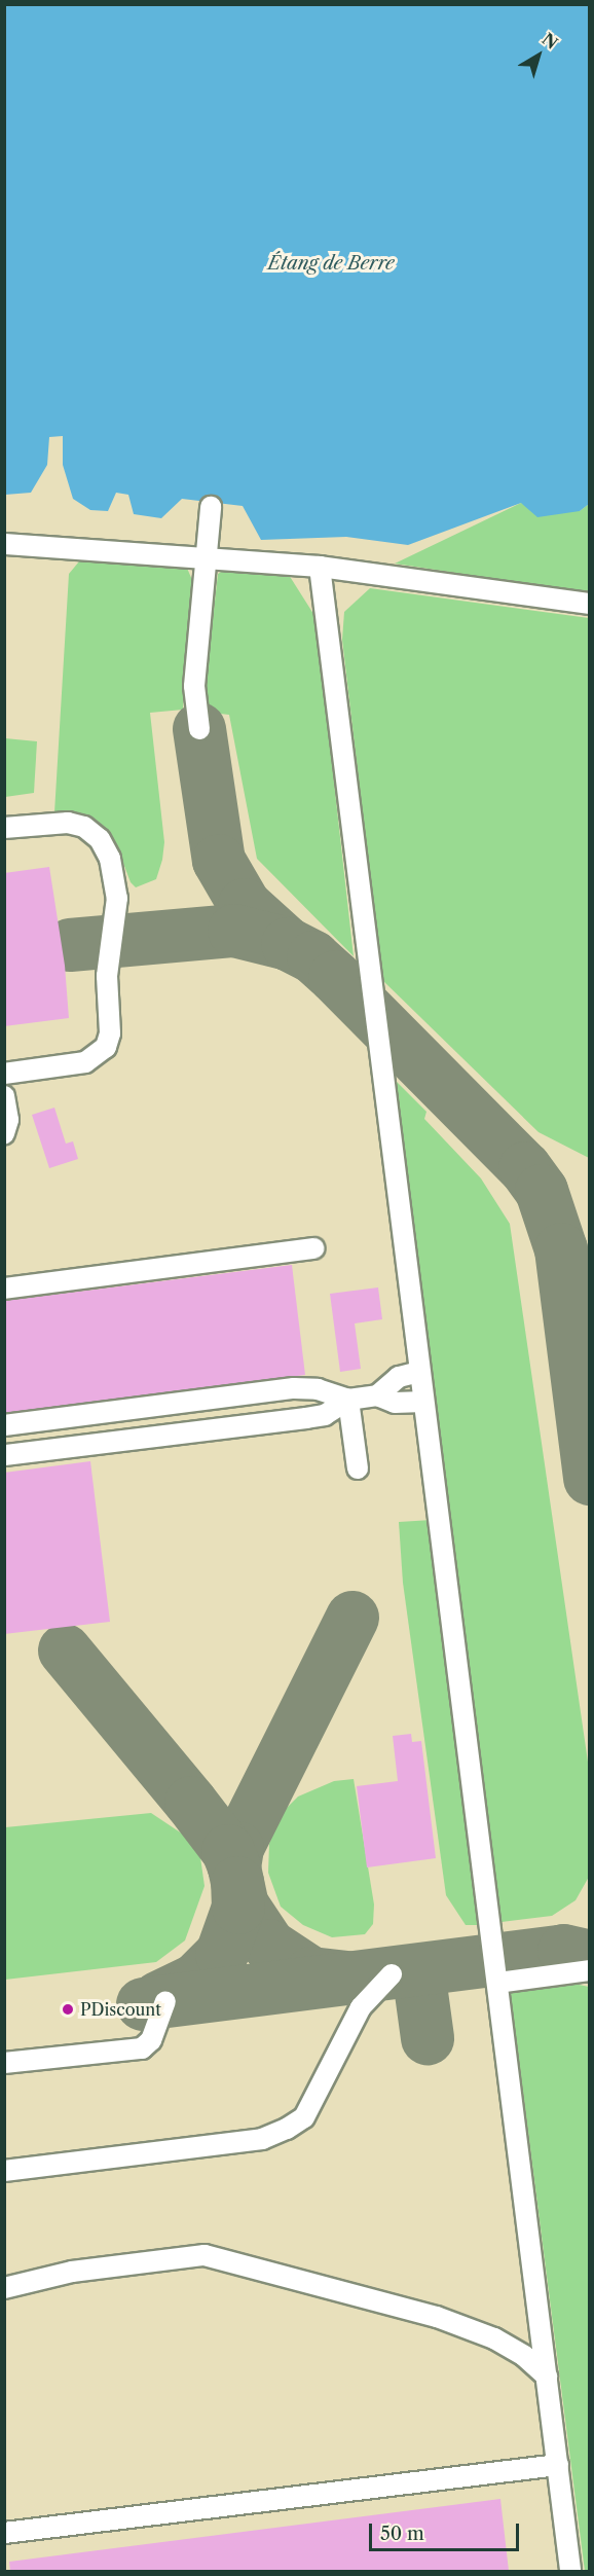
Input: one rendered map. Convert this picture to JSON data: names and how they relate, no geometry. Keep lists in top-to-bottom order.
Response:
{
  "water": ["Étang de Berre"],
  "places": ["PDiscount"],
  "scale_bar": "50 m",
  "north": "top right"
}
